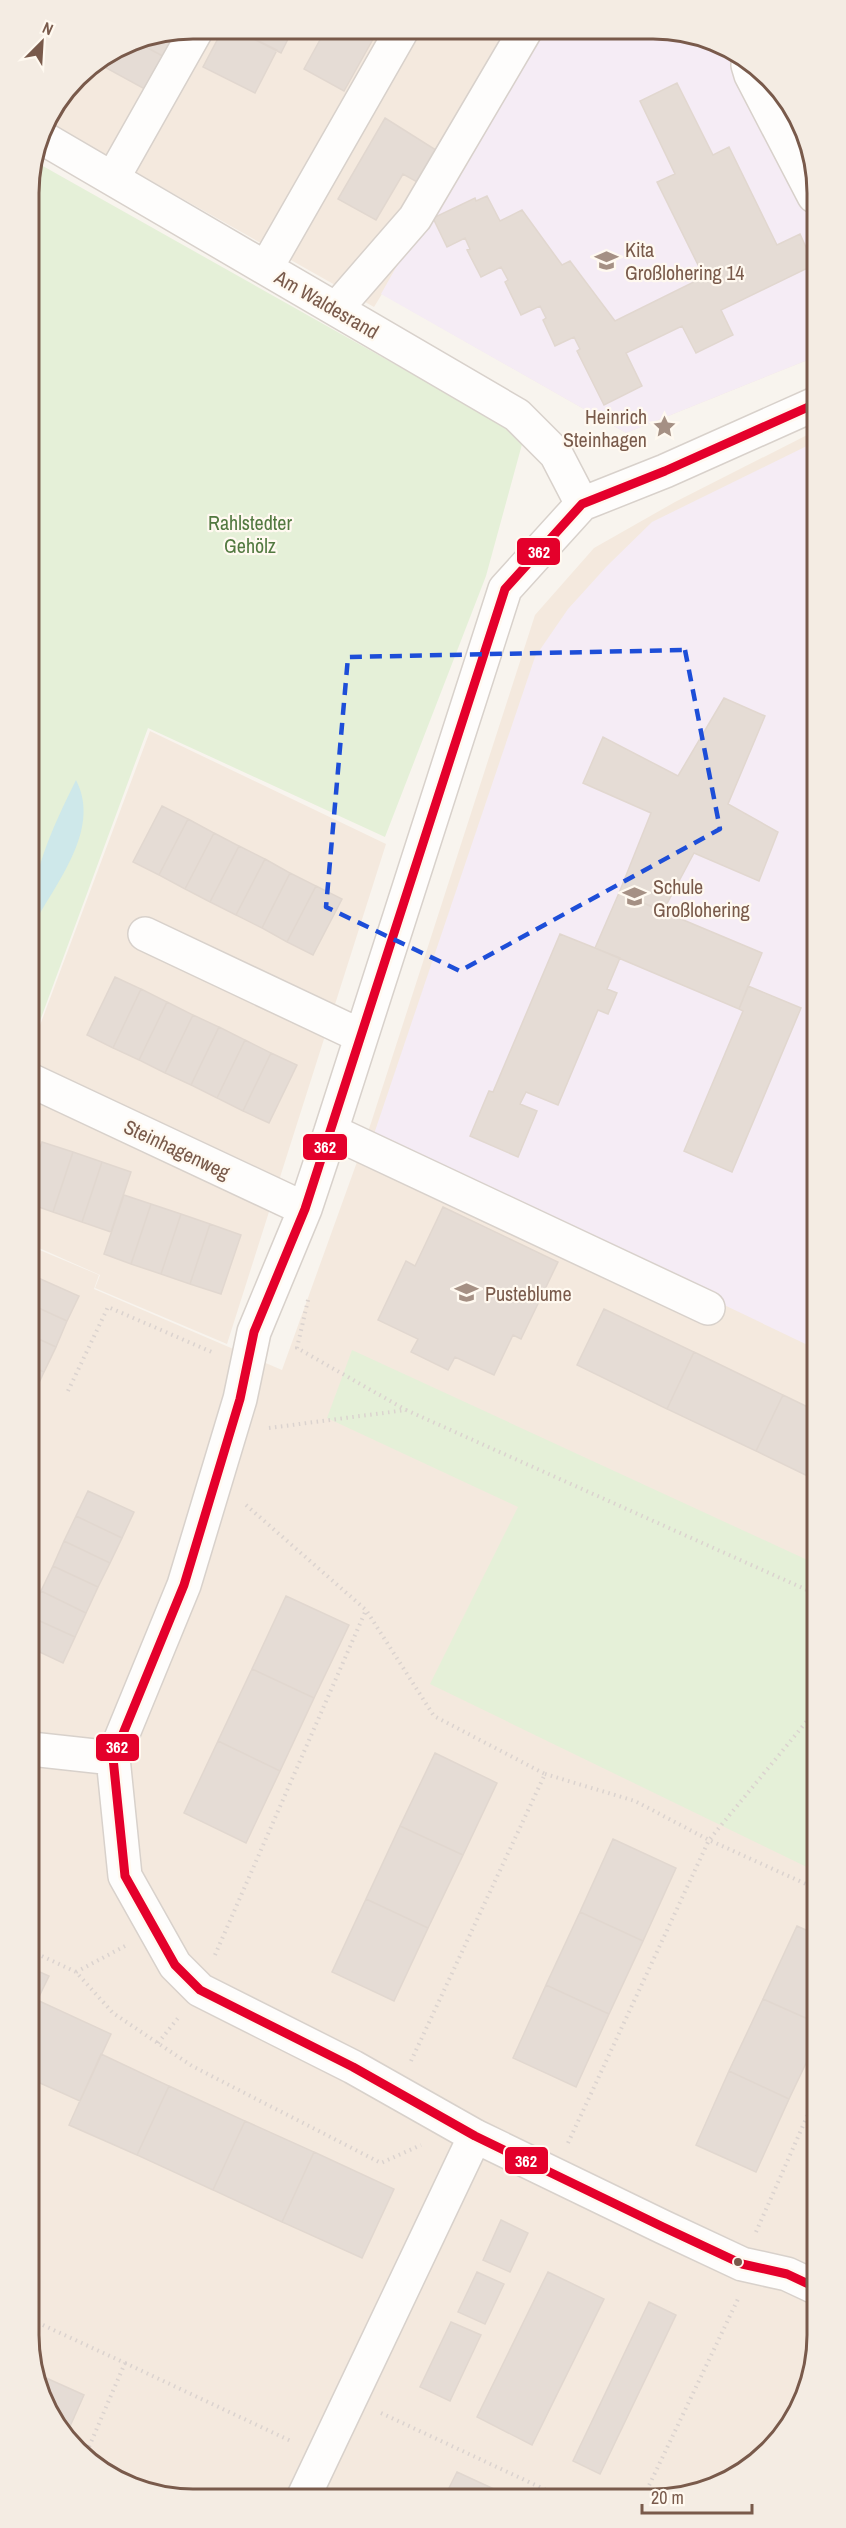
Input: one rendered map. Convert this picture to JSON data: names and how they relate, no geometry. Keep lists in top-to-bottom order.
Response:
{
  "streets": {
    "street": ["Am Waldesrand", "Steinhagenweg"]
  },
  "parks": ["Rahlstedter Gehölz"],
  "places": {
    "school or university": ["Kita Großlohering 14", "Schule Großlohering", "Pusteblume"],
    "place": ["Heinrich Steinhagen"]
  },
  "lines": ["transit line 362"],
  "scale_bar": "20 m",
  "north": "top right"
}
